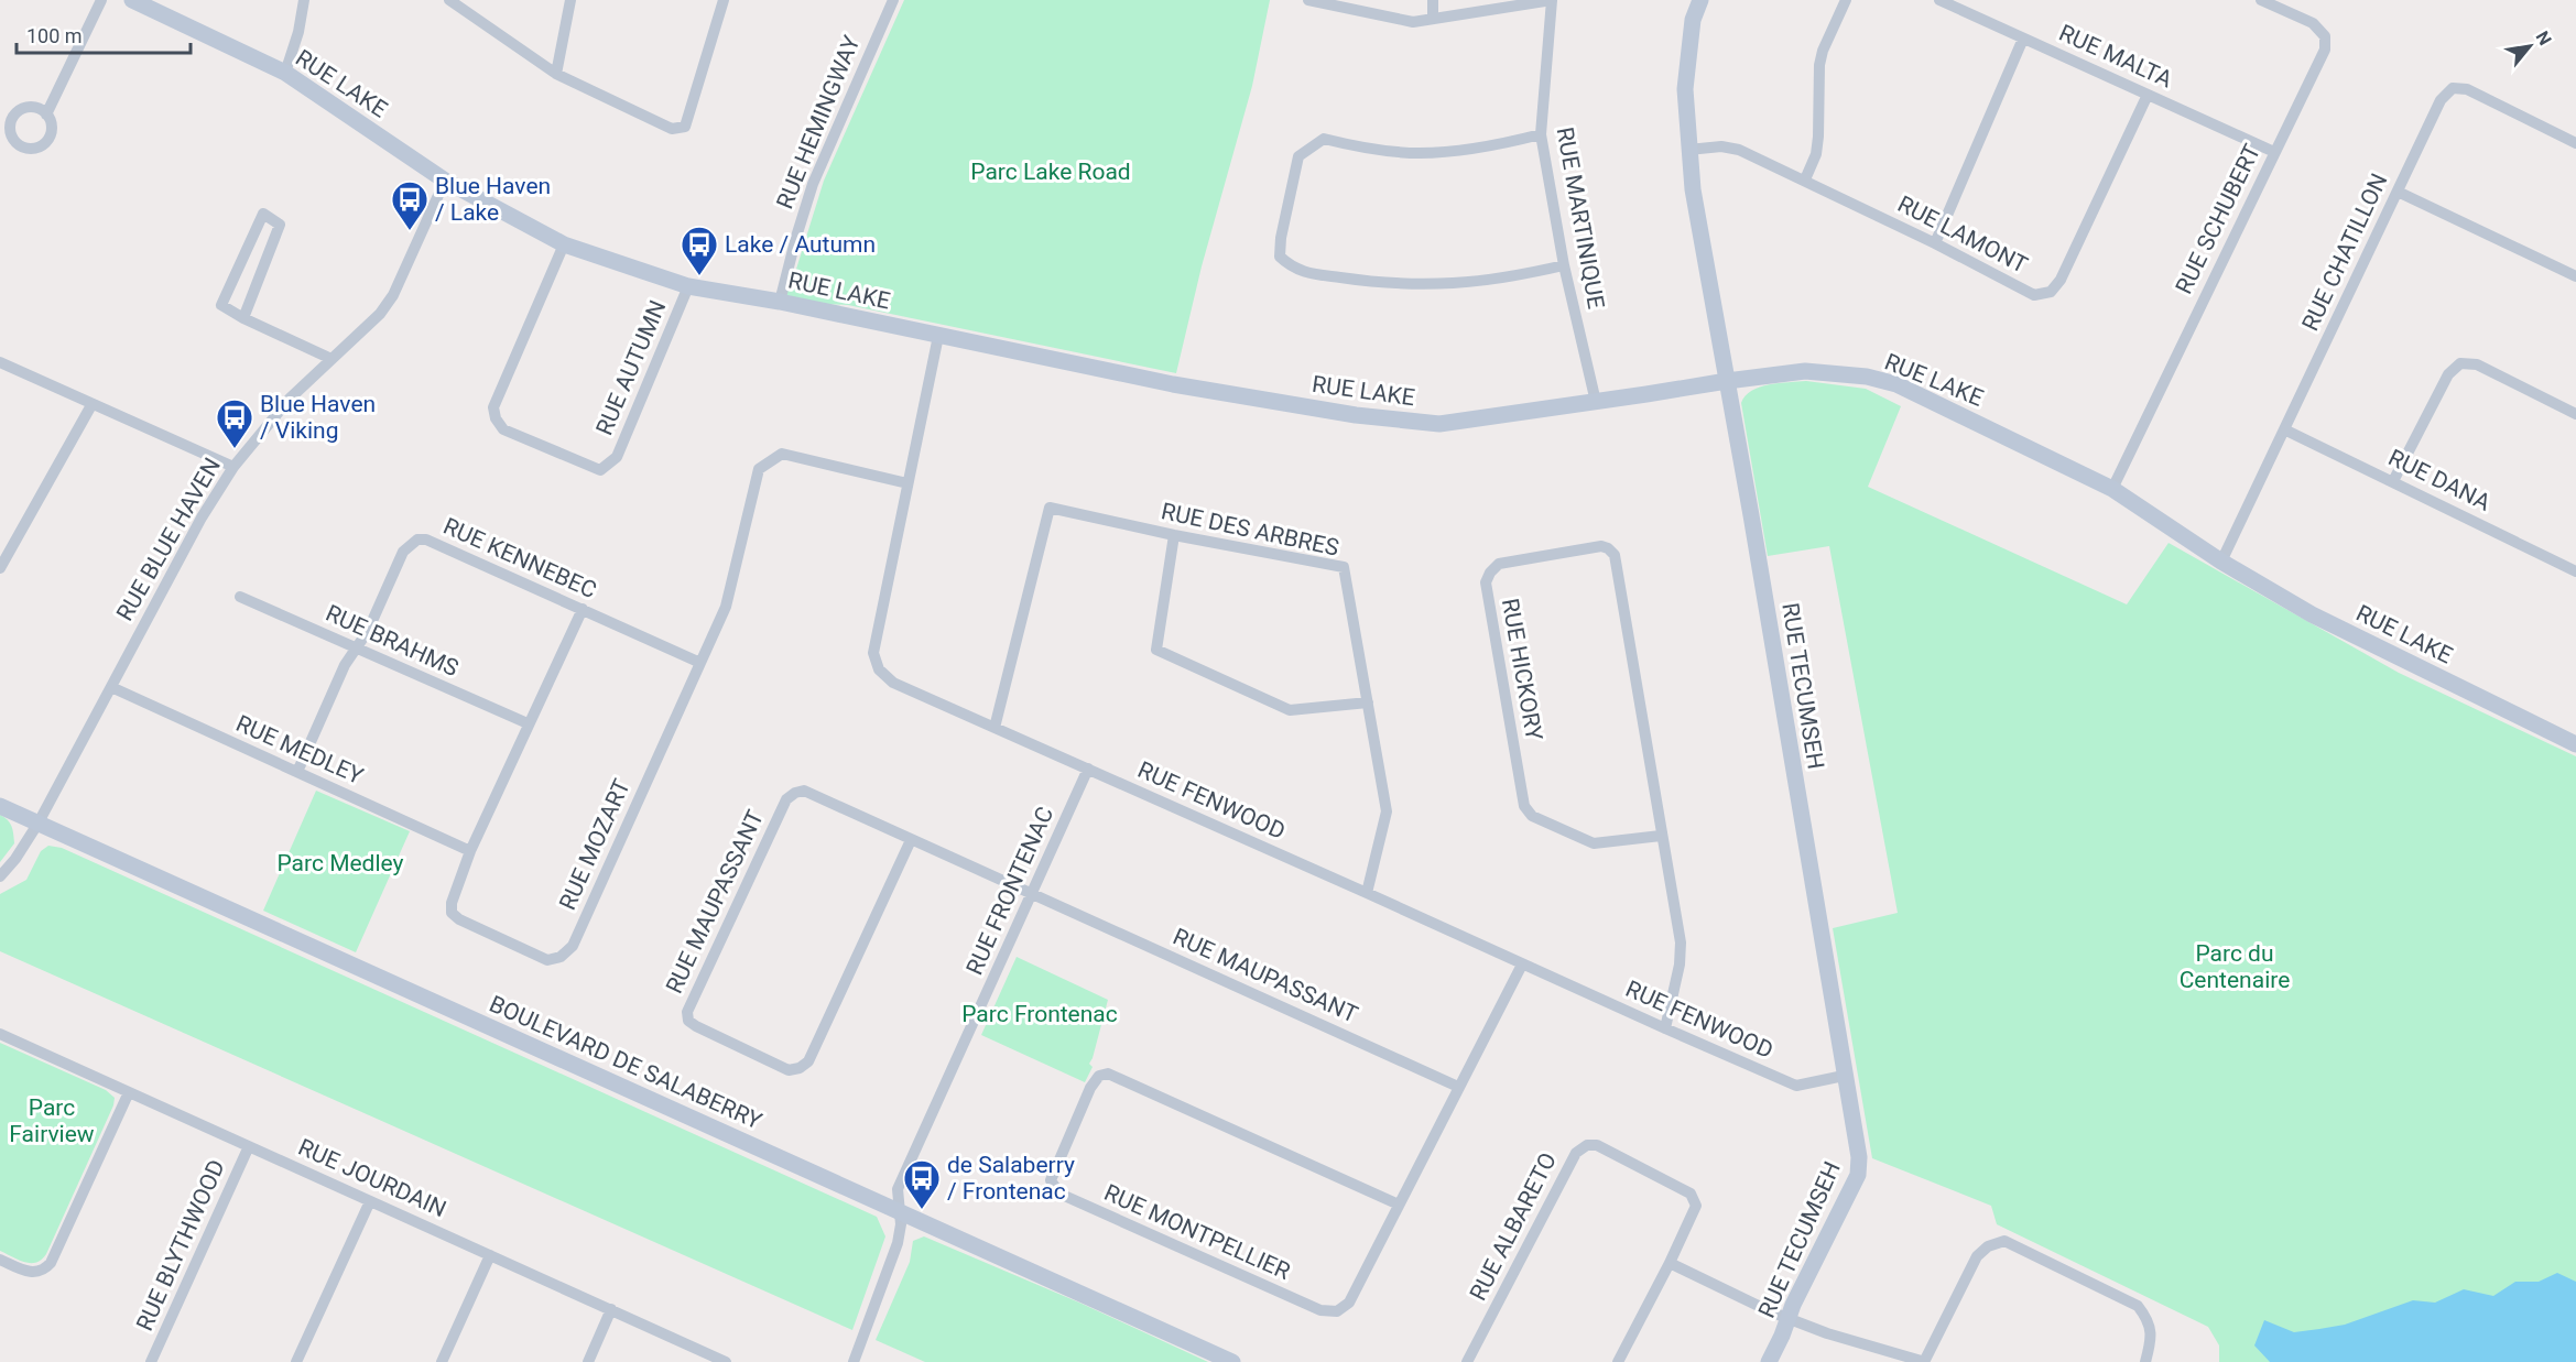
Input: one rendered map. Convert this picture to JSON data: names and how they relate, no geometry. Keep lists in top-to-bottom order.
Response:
{
  "streets": {
    "street": [
      "RUE MALTA",
      "RUE LAKE",
      "RUE HEMINGWAY",
      "RUE MARTINIQUE",
      "RUE SCHUBERT",
      "RUE LAMONT",
      "RUE CHATILLON",
      "RUE AUTUMN",
      "RUE DANA",
      "RUE DES ARBRES",
      "RUE BLUE HAVEN",
      "RUE KENNEBEC",
      "RUE BRAHMS",
      "RUE HICKORY",
      "RUE TECUMSEH",
      "RUE MEDLEY",
      "RUE FENWOOD",
      "RUE MOZART",
      "RUE FRONTENAC",
      "RUE MAUPASSANT",
      "BOULEVARD DE SALABERRY",
      "RUE JOURDAIN",
      "RUE ALBARETO",
      "RUE MONTPELLIER",
      "RUE BLYTHWOOD"
    ]
  },
  "crossings": [
    ["RUE MALTA", "RUE SCHUBERT"],
    ["RUE MALTA", "RUE LAMONT"],
    ["RUE LAKE", "RUE HEMINGWAY"],
    ["RUE LAKE", "RUE MARTINIQUE"],
    ["RUE LAKE", "RUE SCHUBERT"],
    ["RUE LAKE", "RUE CHATILLON"],
    ["RUE LAKE", "RUE AUTUMN"],
    ["RUE LAKE", "RUE BLUE HAVEN"],
    ["RUE LAKE", "RUE TECUMSEH"],
    ["RUE LAKE", "RUE FENWOOD"],
    ["RUE LAMONT", "RUE TECUMSEH"],
    ["RUE CHATILLON", "RUE DANA"],
    ["RUE DES ARBRES", "RUE FENWOOD"],
    ["RUE BLUE HAVEN", "RUE MEDLEY"],
    ["RUE BLUE HAVEN", "BOULEVARD DE SALABERRY"],
    ["RUE KENNEBEC", "RUE BRAHMS"],
    ["RUE KENNEBEC", "RUE MEDLEY"],
    ["RUE KENNEBEC", "RUE MOZART"],
    ["RUE BRAHMS", "RUE MOZART"],
    ["RUE HICKORY", "RUE FENWOOD"],
    ["RUE TECUMSEH", "RUE FENWOOD"],
    ["RUE MEDLEY", "RUE MOZART"],
    ["RUE FENWOOD", "RUE MOZART"],
    ["RUE FENWOOD", "RUE FRONTENAC"],
    ["RUE FENWOOD", "RUE MONTPELLIER"],
    ["RUE FRONTENAC", "RUE MAUPASSANT"],
    ["RUE FRONTENAC", "BOULEVARD DE SALABERRY"],
    ["RUE MAUPASSANT", "RUE MONTPELLIER"],
    ["RUE JOURDAIN", "RUE BLYTHWOOD"]
  ],
  "parks": [
    "Parc Lake Road",
    "Parc Medley",
    "Parc du Centenaire",
    "Parc Frontenac",
    "Parc Fairview"
  ],
  "places": {
    "bus stop": [
      "Blue Haven / Lake",
      "Lake / Autumn",
      "Blue Haven / Viking",
      "de Salaberry / Frontenac"
    ]
  },
  "scale_bar": "100 m",
  "north": "top right"
}
